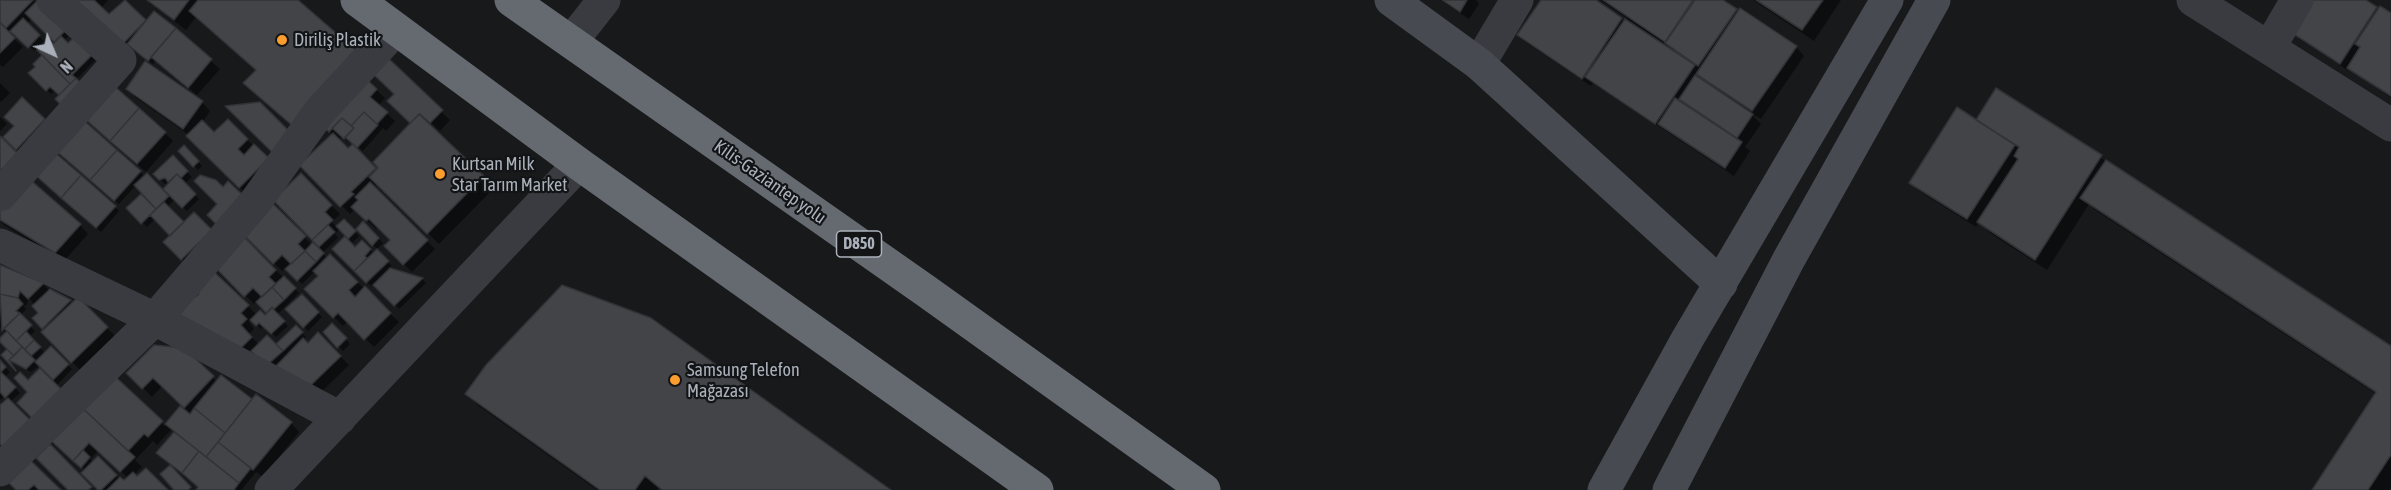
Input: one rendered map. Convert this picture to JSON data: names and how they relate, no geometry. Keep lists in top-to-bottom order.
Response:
{
  "streets": {
    "highway": ["Kilis-Gaziantep yolu", "D850"]
  },
  "places": ["Diriliş Plastik", "Kurtsan Milk Star Tarım Market", "Samsung Telefon Mağazası"],
  "north": "bottom right"
}
